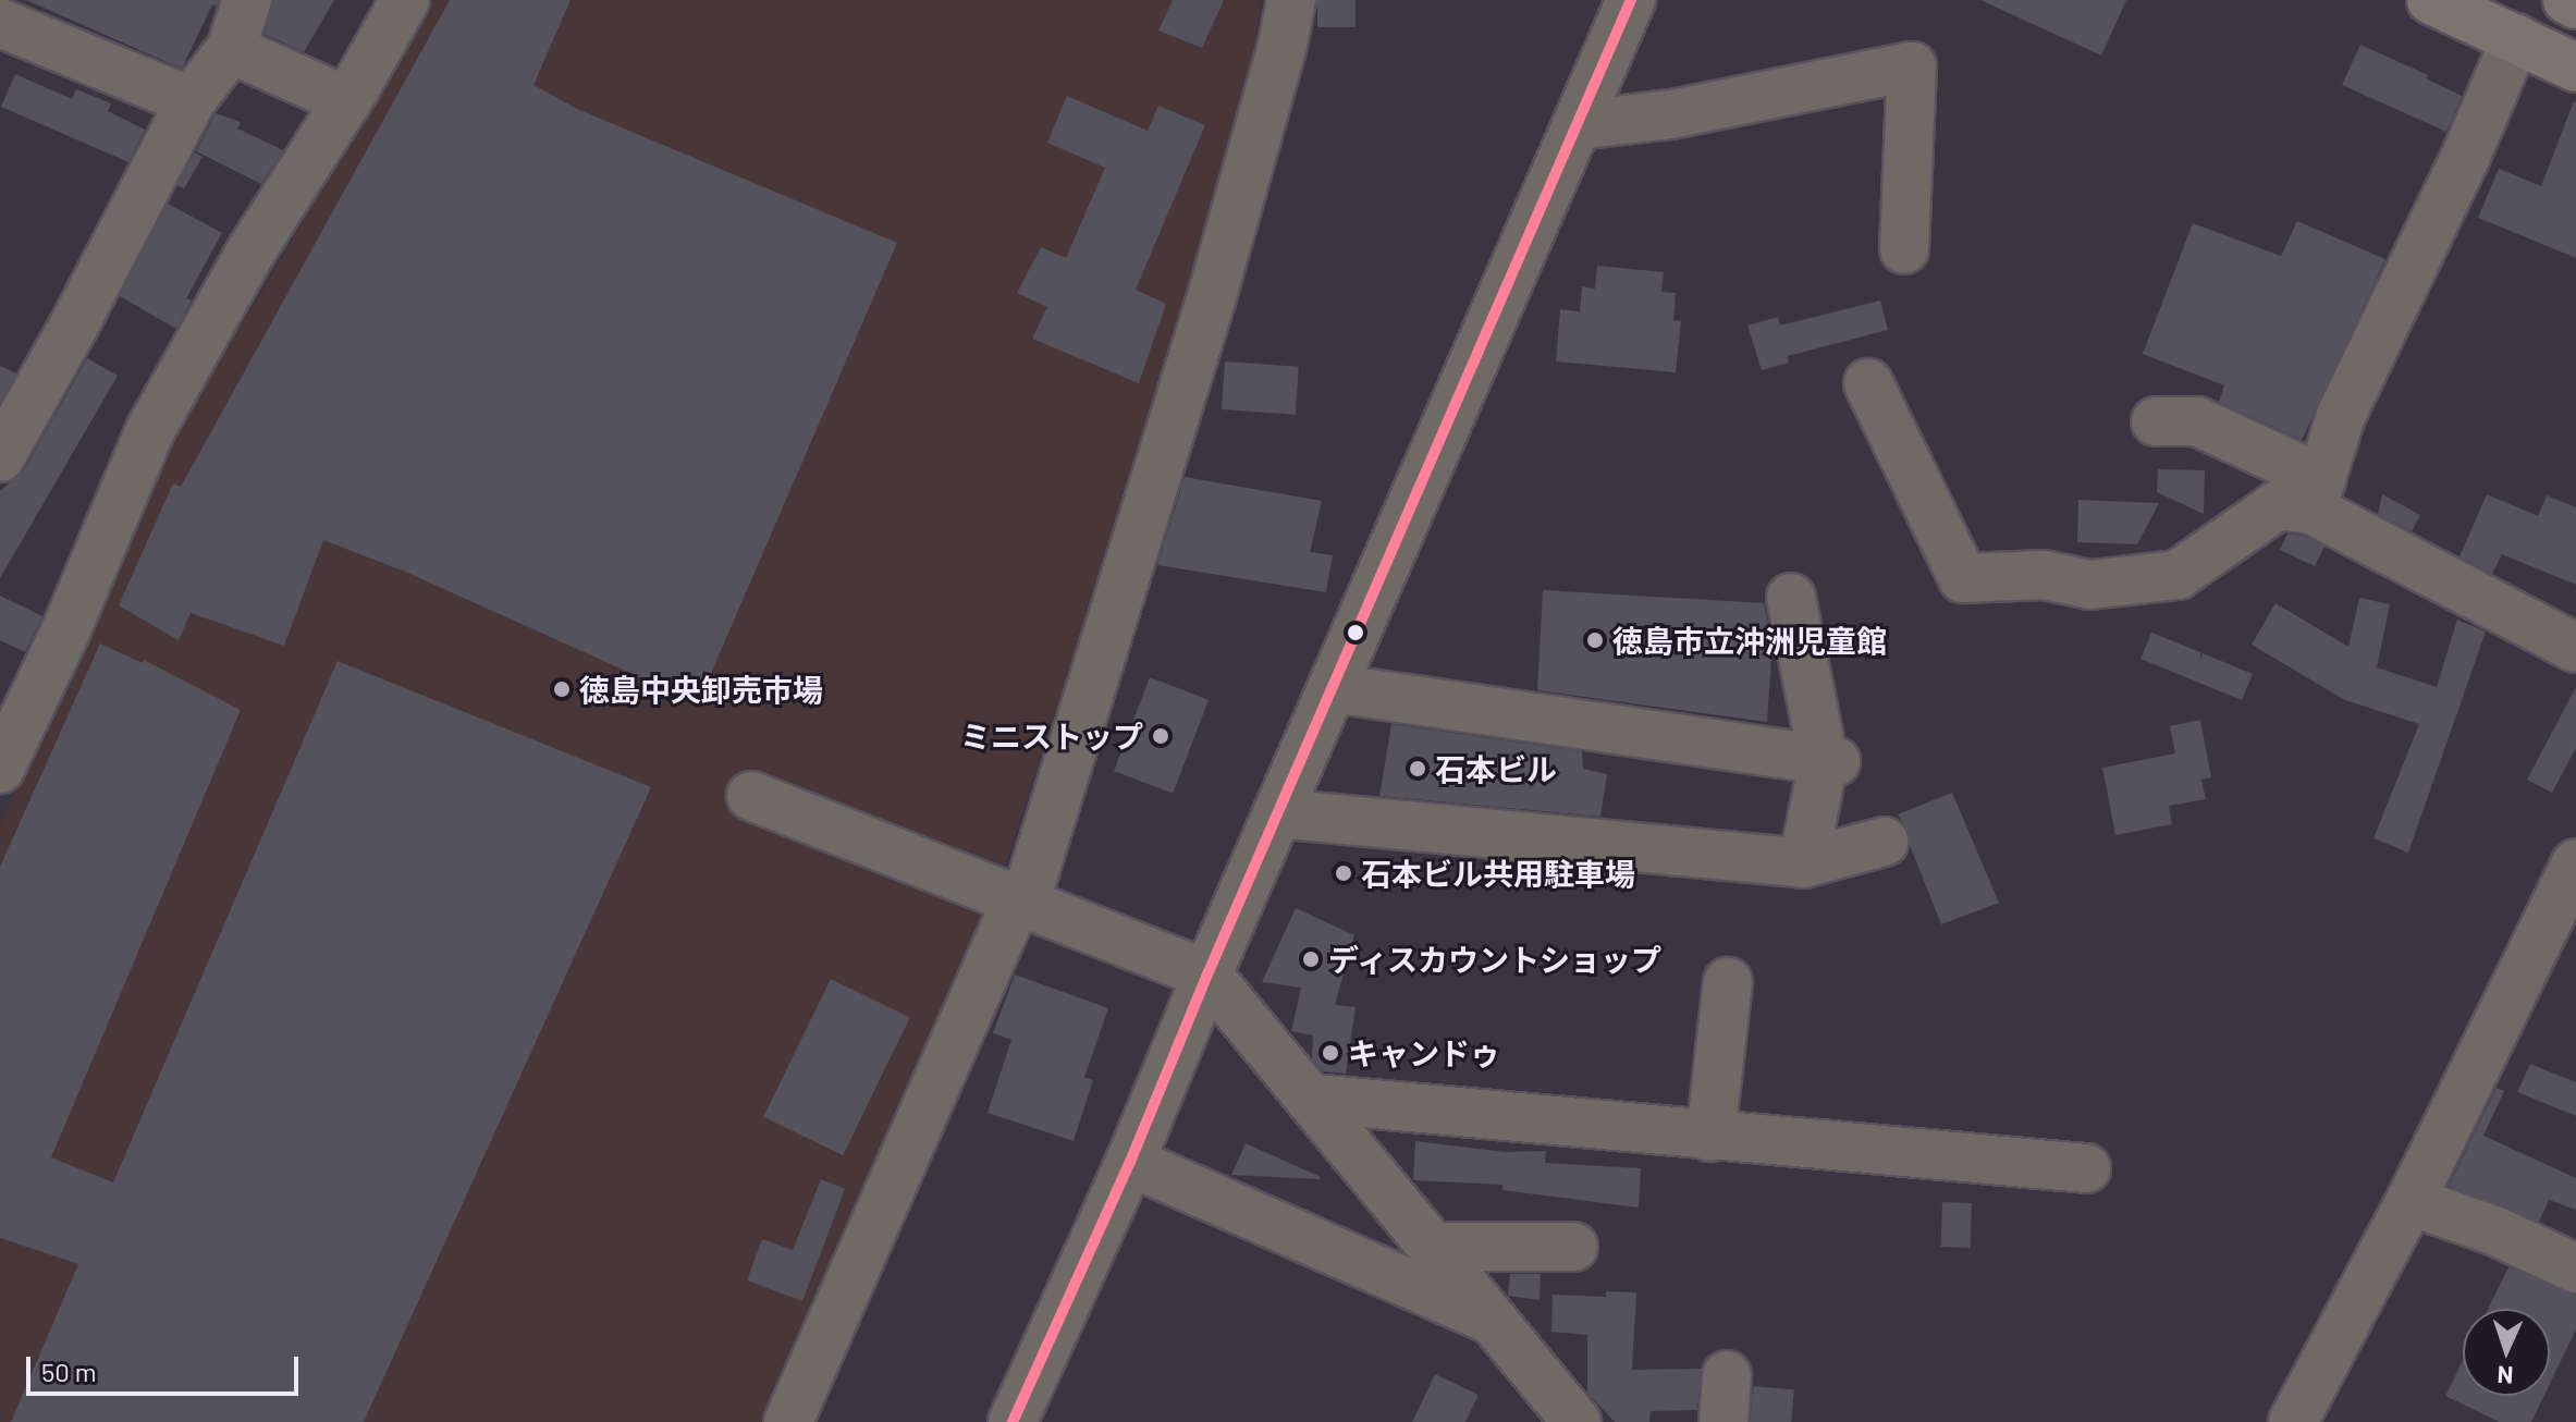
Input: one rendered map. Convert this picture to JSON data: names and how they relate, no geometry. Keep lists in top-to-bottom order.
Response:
{
  "places": [
    "徳島市立沖洲児童館",
    "徳島中央卸売市場",
    "ミニストップ",
    "石本ビル",
    "石本ビル共用駐車場",
    "ディスカウントショップ",
    "キャンドゥ"
  ],
  "scale_bar": "50 m",
  "north": "bottom"
}
